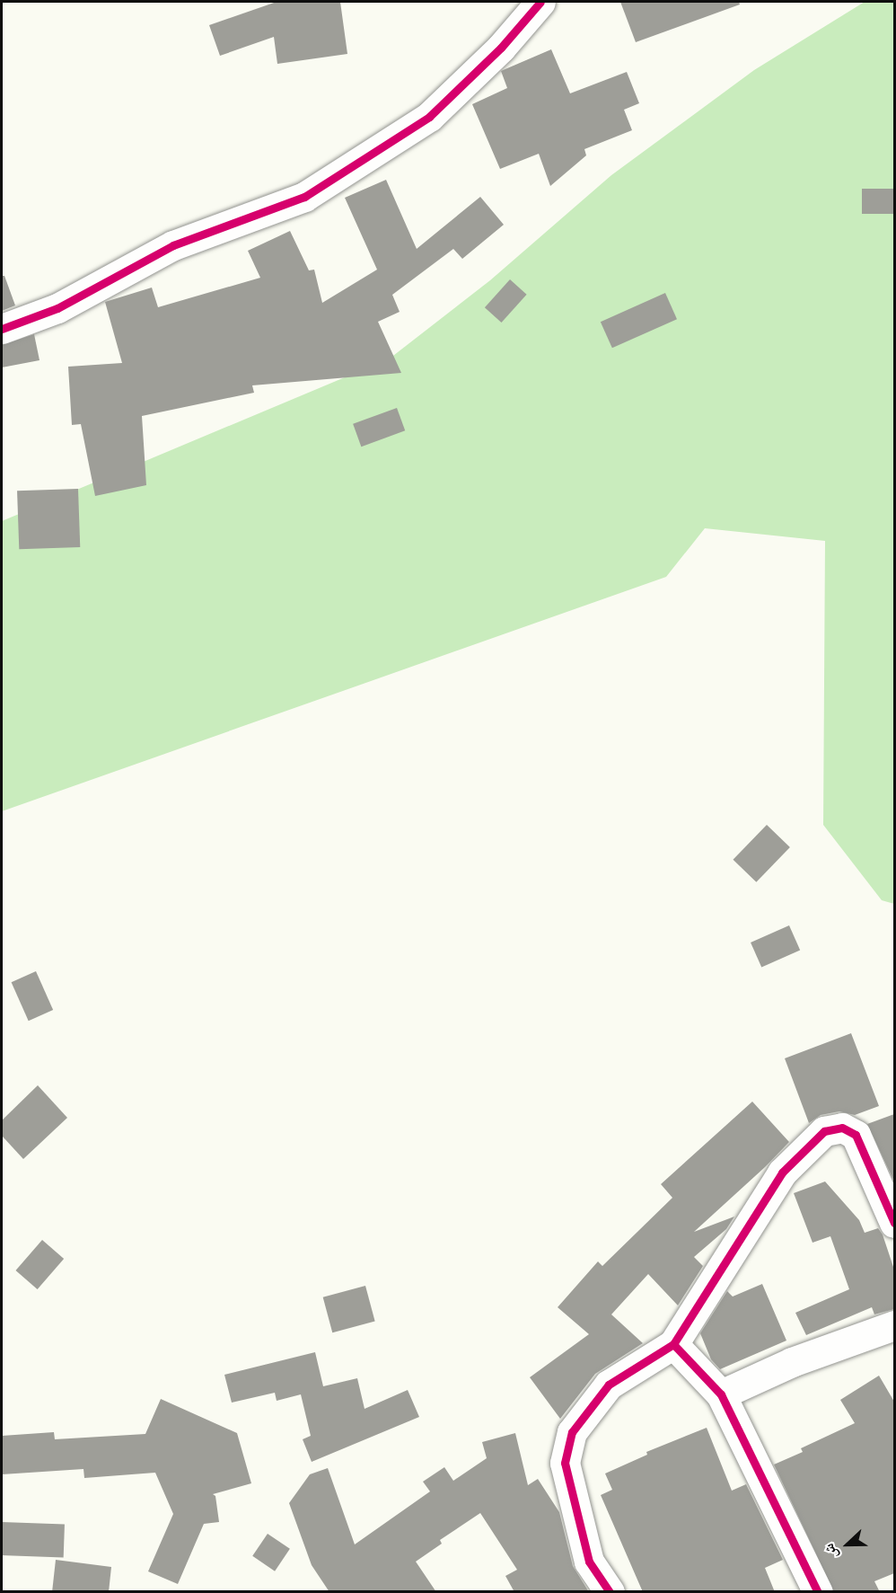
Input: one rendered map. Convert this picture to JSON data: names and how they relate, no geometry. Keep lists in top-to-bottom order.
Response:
{
  "north": "left"
}
